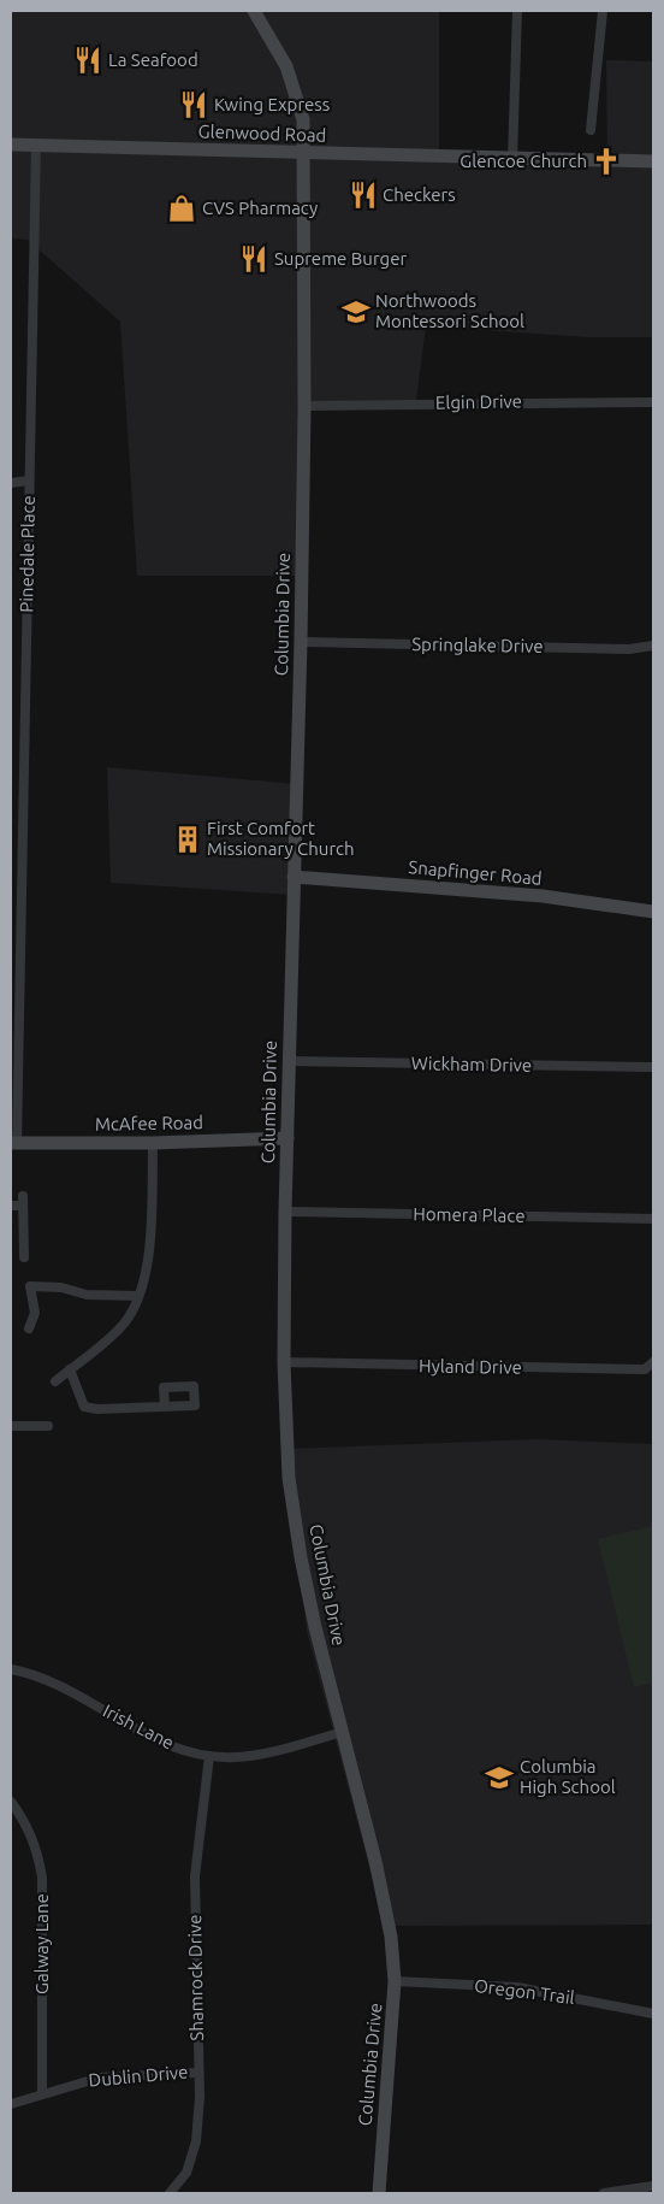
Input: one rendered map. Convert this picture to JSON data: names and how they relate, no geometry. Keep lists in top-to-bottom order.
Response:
{
  "streets": {
    "main road": [
      "Glenwood Road",
      "Columbia Drive",
      "Snapfinger Road",
      "McAfee Road"
    ],
    "street": [
      "Elgin Drive",
      "Pinedale Place",
      "Springlake Drive",
      "Wickham Drive",
      "Homera Place",
      "Hyland Drive",
      "Irish Lane",
      "Galway Lane",
      "Shamrock Drive",
      "Oregon Trail",
      "Dublin Drive"
    ]
  },
  "crossings": [
    ["Glenwood Road", "Pinedale Place"],
    ["Glenwood Road", "Columbia Drive"],
    ["Elgin Drive", "Columbia Drive"],
    ["Pinedale Place", "McAfee Road"],
    ["Columbia Drive", "Springlake Drive"],
    ["Columbia Drive", "Snapfinger Road"],
    ["Columbia Drive", "Wickham Drive"],
    ["Columbia Drive", "McAfee Road"],
    ["Columbia Drive", "Homera Place"],
    ["Columbia Drive", "Hyland Drive"],
    ["Columbia Drive", "Irish Lane"],
    ["Columbia Drive", "Oregon Trail"],
    ["Irish Lane", "Shamrock Drive"],
    ["Galway Lane", "Dublin Drive"],
    ["Shamrock Drive", "Dublin Drive"]
  ],
  "places": {
    "restaurant": [
      "La Seafood",
      "Kwing Express",
      "Checkers",
      "Supreme Burger"
    ],
    "church": ["Glencoe Church"],
    "shop": ["CVS Pharmacy"],
    "school or university": ["Northwoods Montessori School", "Columbia High School"],
    "building": ["First Comfort Missionary Church"]
  }
}
